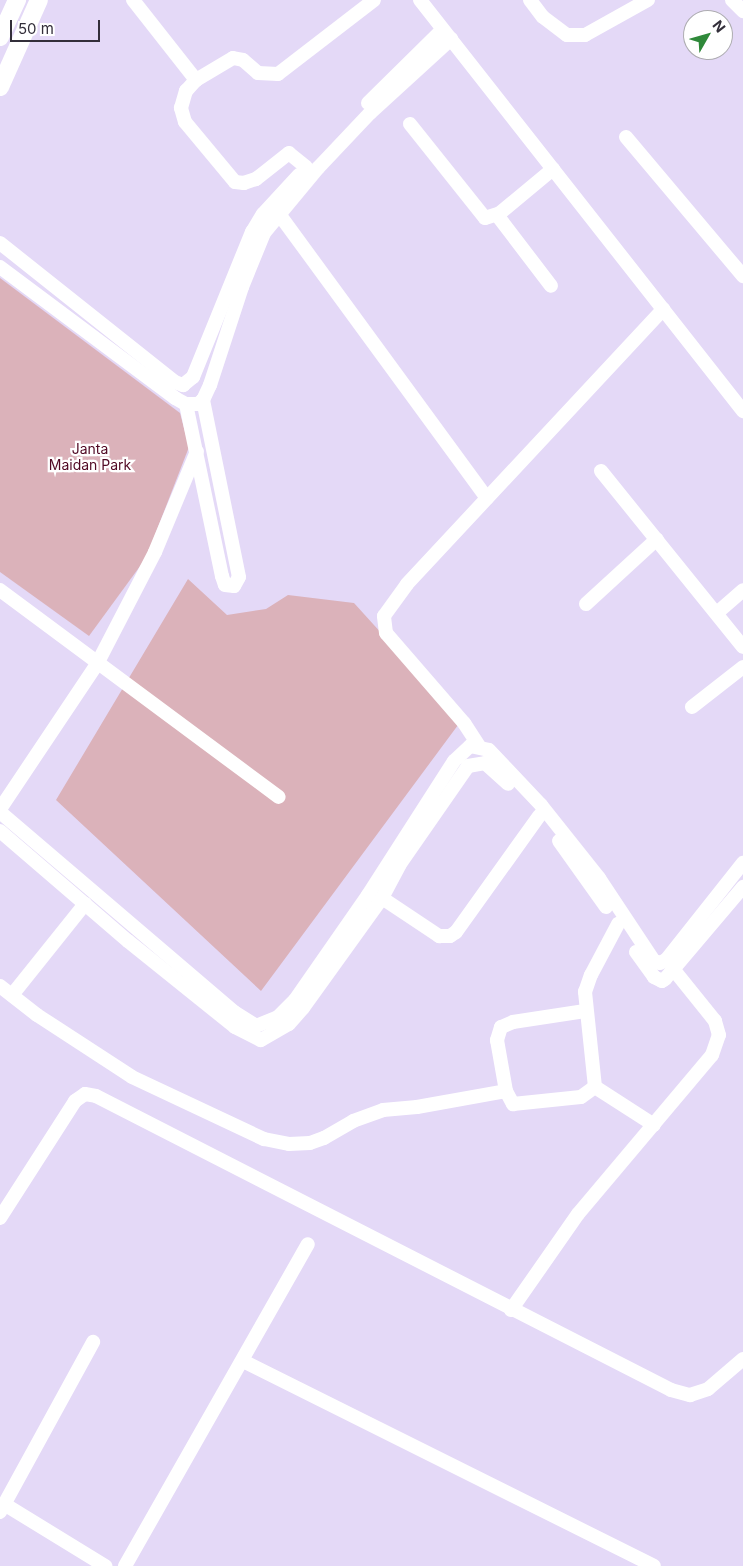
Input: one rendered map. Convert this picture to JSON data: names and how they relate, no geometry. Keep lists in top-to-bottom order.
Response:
{
  "parks": ["Janta Maidan Park"],
  "scale_bar": "50 m",
  "north": "top right"
}
